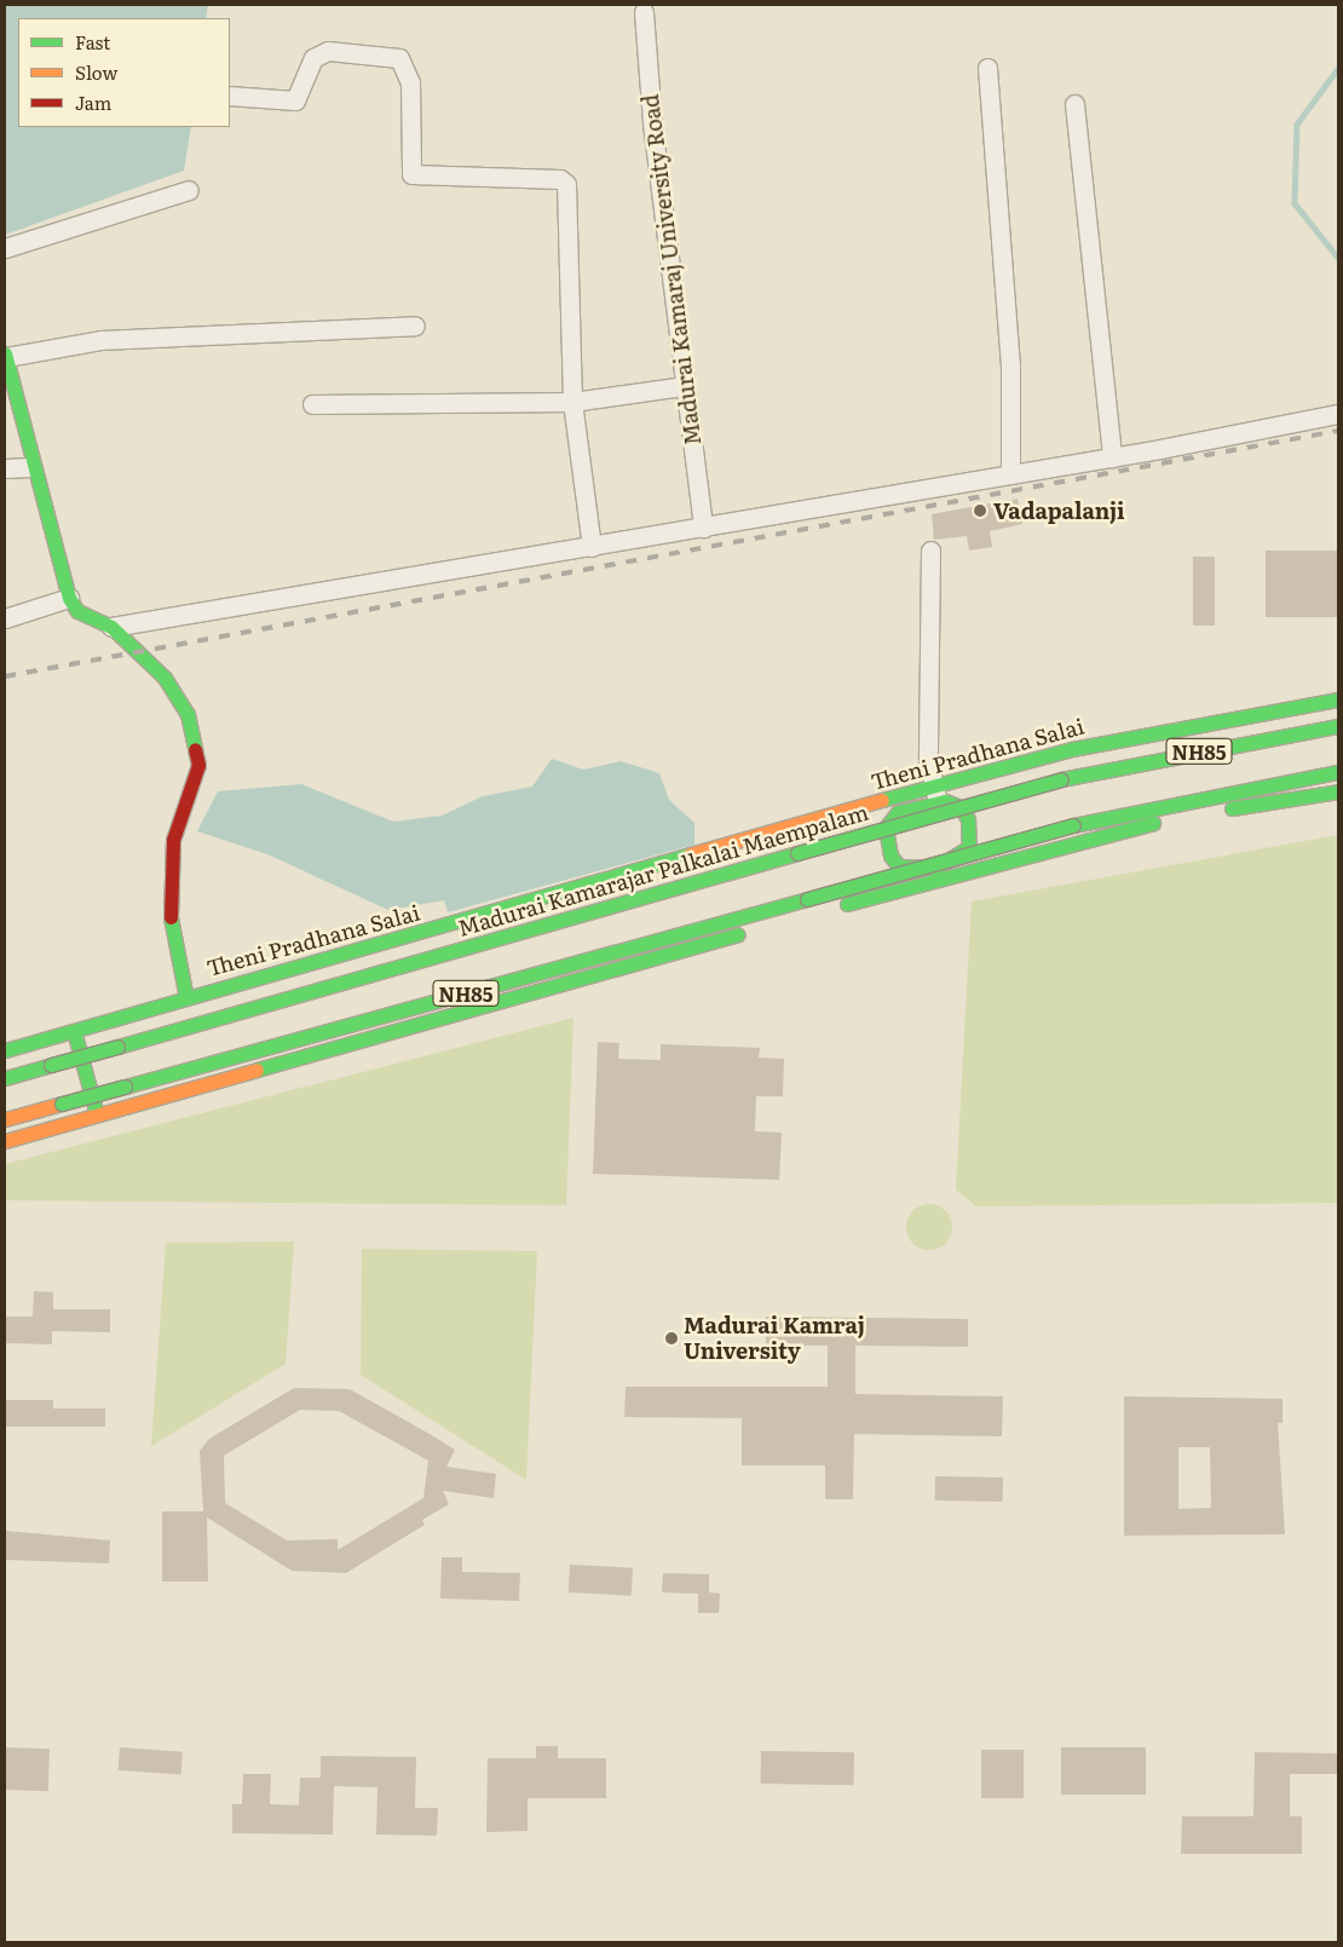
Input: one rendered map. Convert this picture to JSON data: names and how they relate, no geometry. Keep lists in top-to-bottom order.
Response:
{
  "streets": {
    "main road": ["NH85", "Theni Pradhana Salai", "Madurai Kamarajar Palkalai Maempalam"],
    "street": ["Madurai Kamaraj University Road"]
  },
  "places": ["Vadapalanji", "Madurai Kamraj University"],
  "legend": ["Fast", "Slow", "Jam"]
}
